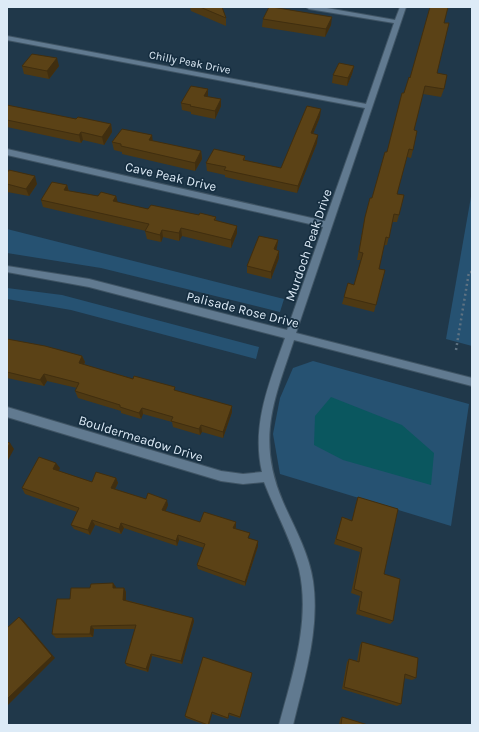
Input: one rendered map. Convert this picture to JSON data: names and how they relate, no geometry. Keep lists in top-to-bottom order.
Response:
{
  "streets": {
    "street": [
      "Chilly Peak Drive",
      "Cave Peak Drive",
      "Murdoch Peak Drive",
      "Palisade Rose Drive",
      "Bouldermeadow Drive"
    ]
  },
  "crossings": [
    ["Chilly Peak Drive", "Murdoch Peak Drive"],
    ["Cave Peak Drive", "Murdoch Peak Drive"],
    ["Murdoch Peak Drive", "Palisade Rose Drive"],
    ["Murdoch Peak Drive", "Bouldermeadow Drive"]
  ]
}
